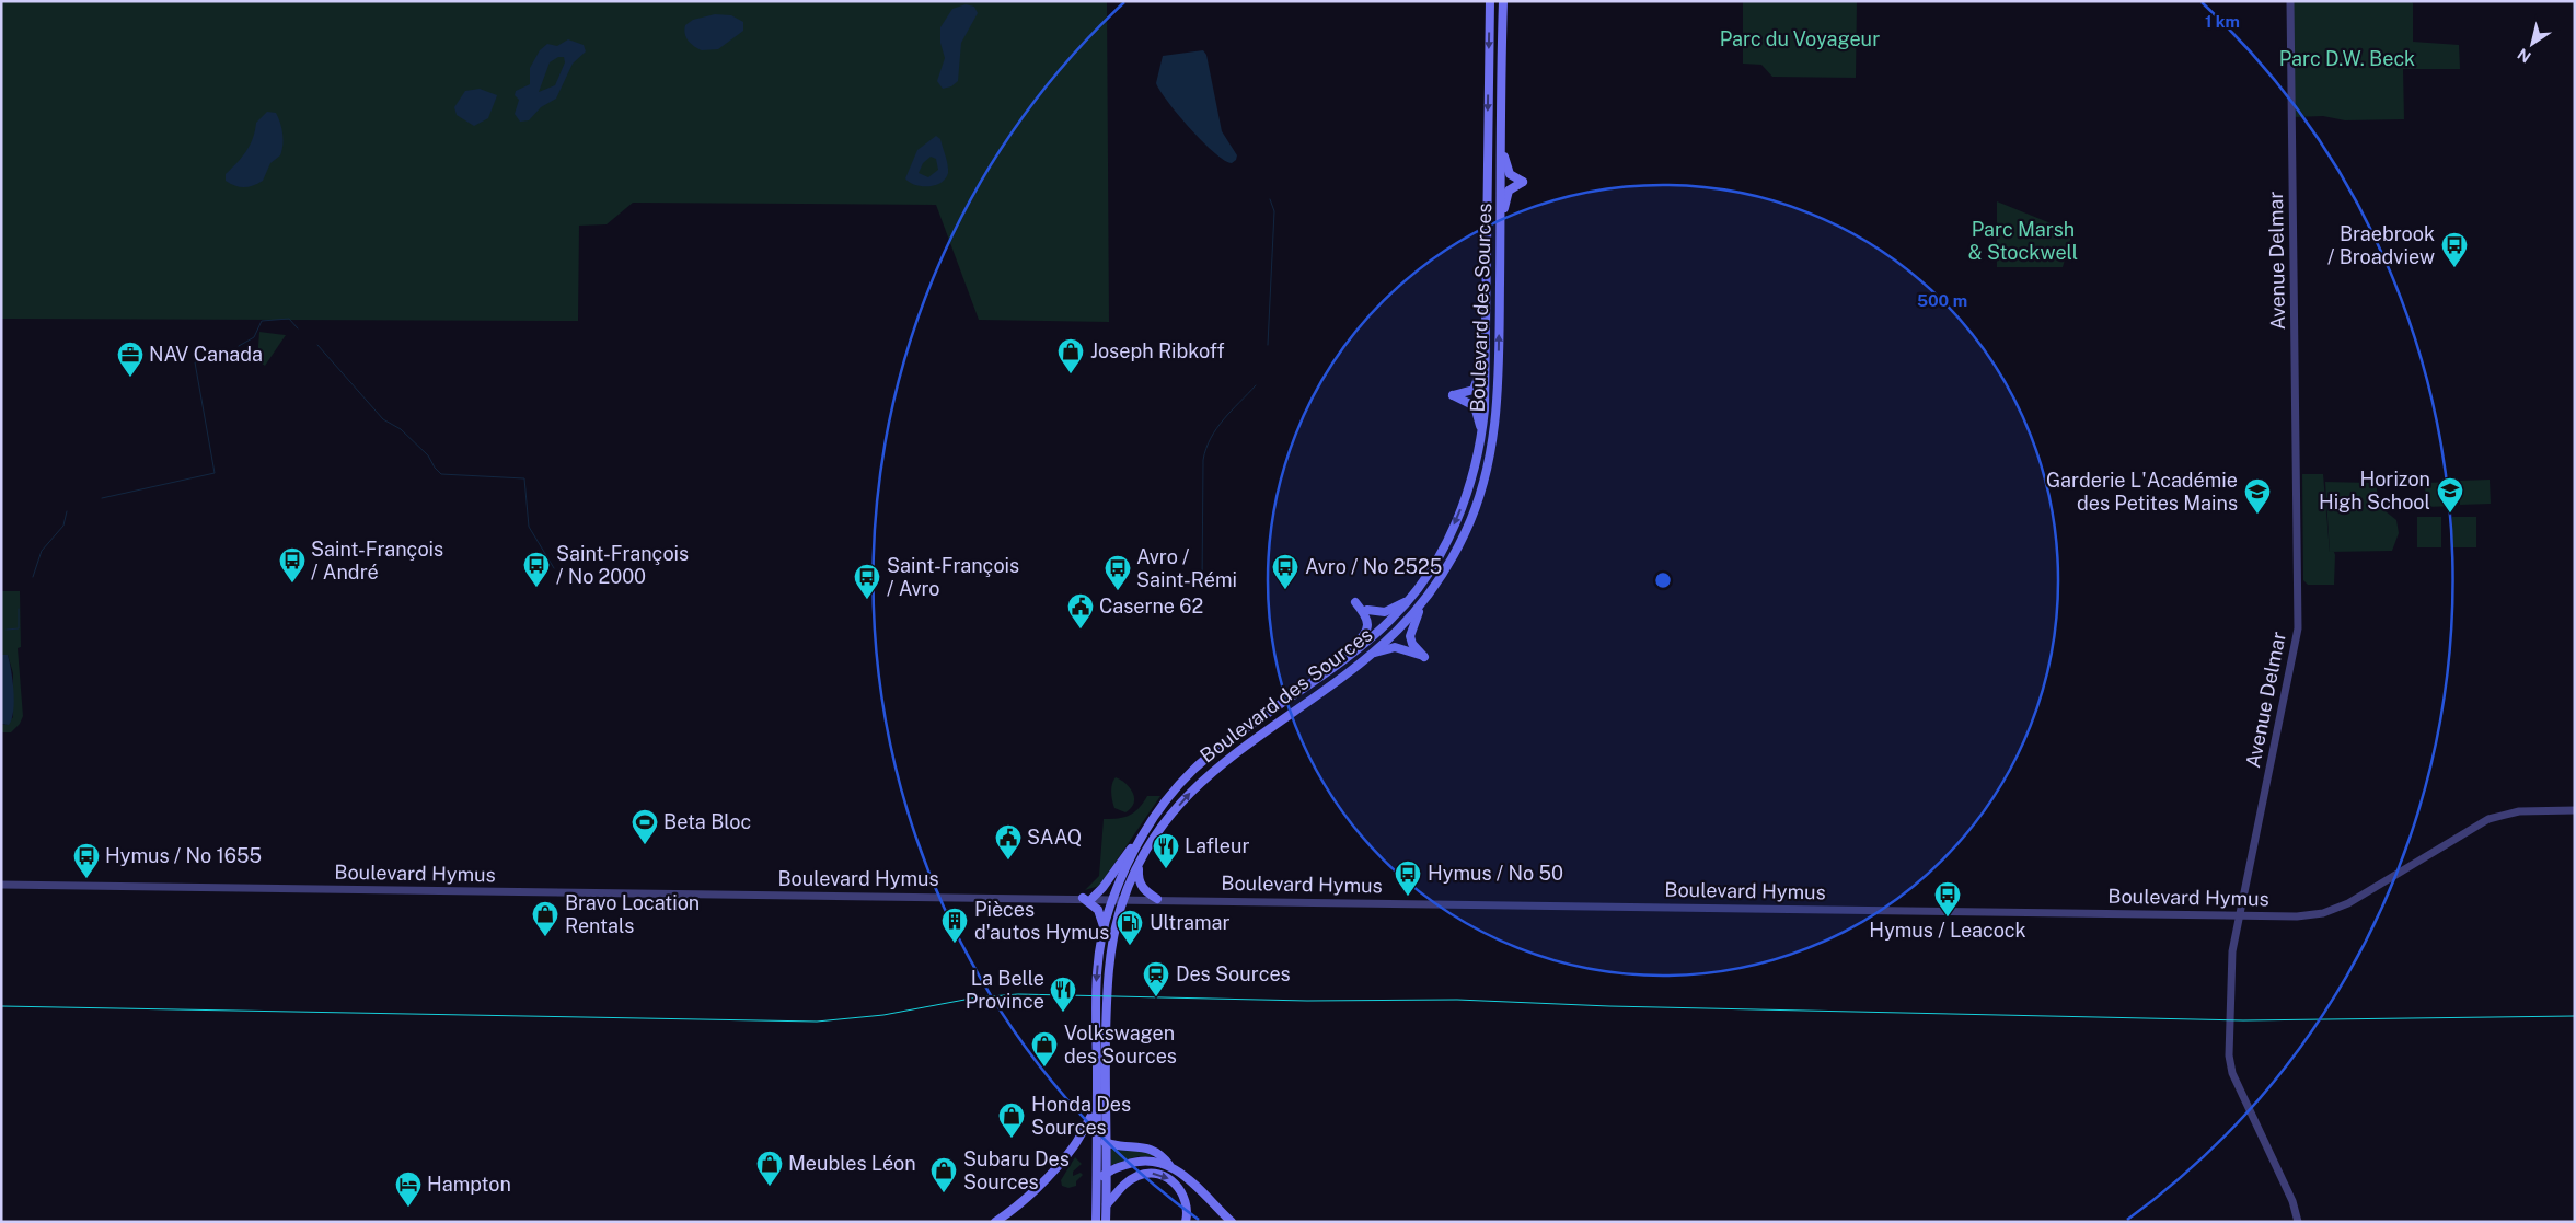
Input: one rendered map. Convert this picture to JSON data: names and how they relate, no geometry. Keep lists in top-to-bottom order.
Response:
{
  "streets": {
    "main road": ["Boulevard des Sources"],
    "street": ["Avenue Delmar", "Boulevard Hymus"]
  },
  "crossings": [
    ["Avenue Delmar", "Boulevard Hymus"],
    ["Boulevard des Sources", "Boulevard Hymus"]
  ],
  "parks": ["Parc du Voyageur", "Parc D.W. Beck", "Parc Marsh & Stockwell"],
  "places": {
    "bus stop": [
      "Braebrook / Broadview",
      "Saint-François / André",
      "Saint-François / No 2000",
      "Avro / No 2525",
      "Avro / Saint-Rémi",
      "Saint-François / Avro",
      "Hymus / No 1655",
      "Hymus / No 50",
      "Hymus / Leacock"
    ],
    "shop": [
      "Joseph Ribkoff",
      "Bravo Location Rentals",
      "Volkswagen des Sources",
      "Honda Des Sources",
      "Meubles Léon",
      "Subaru Des Sources"
    ],
    "office": ["NAV Canada"],
    "school or university": ["Horizon High School", "Garderie L'Académie des Petites Mains"],
    "public building": ["Caserne 62", "SAAQ"],
    "sports": ["Beta Bloc"],
    "restaurant": ["Lafleur", "La Belle Province"],
    "building": ["Pièces d'autos Hymus"],
    "fuel station": ["Ultramar"],
    "station": ["Des Sources"],
    "hotel": ["Hampton"]
  },
  "north": "bottom left",
  "rings": ["1 km", "500 m"]
}
